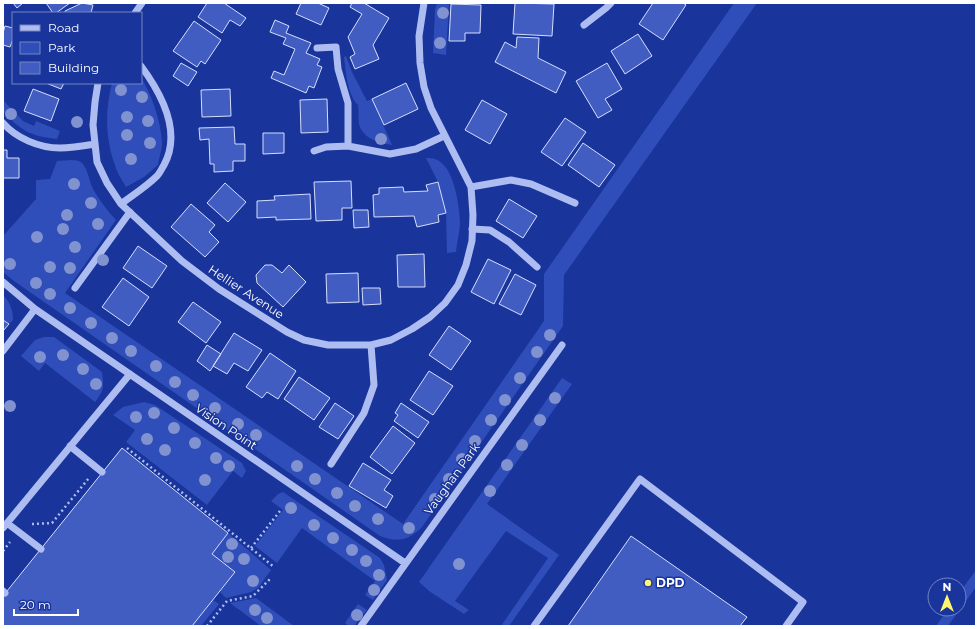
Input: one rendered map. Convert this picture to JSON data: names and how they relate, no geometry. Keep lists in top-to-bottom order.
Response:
{
  "streets": {
    "street": ["Hellier Avenue", "Vision Point", "Vaughan Park"]
  },
  "crossings": [
    ["Vision Point", "Vaughan Park"]
  ],
  "places": ["DPD"],
  "legend": ["Road", "Park", "Building"],
  "scale_bar": "20 m",
  "north": "top"
}
